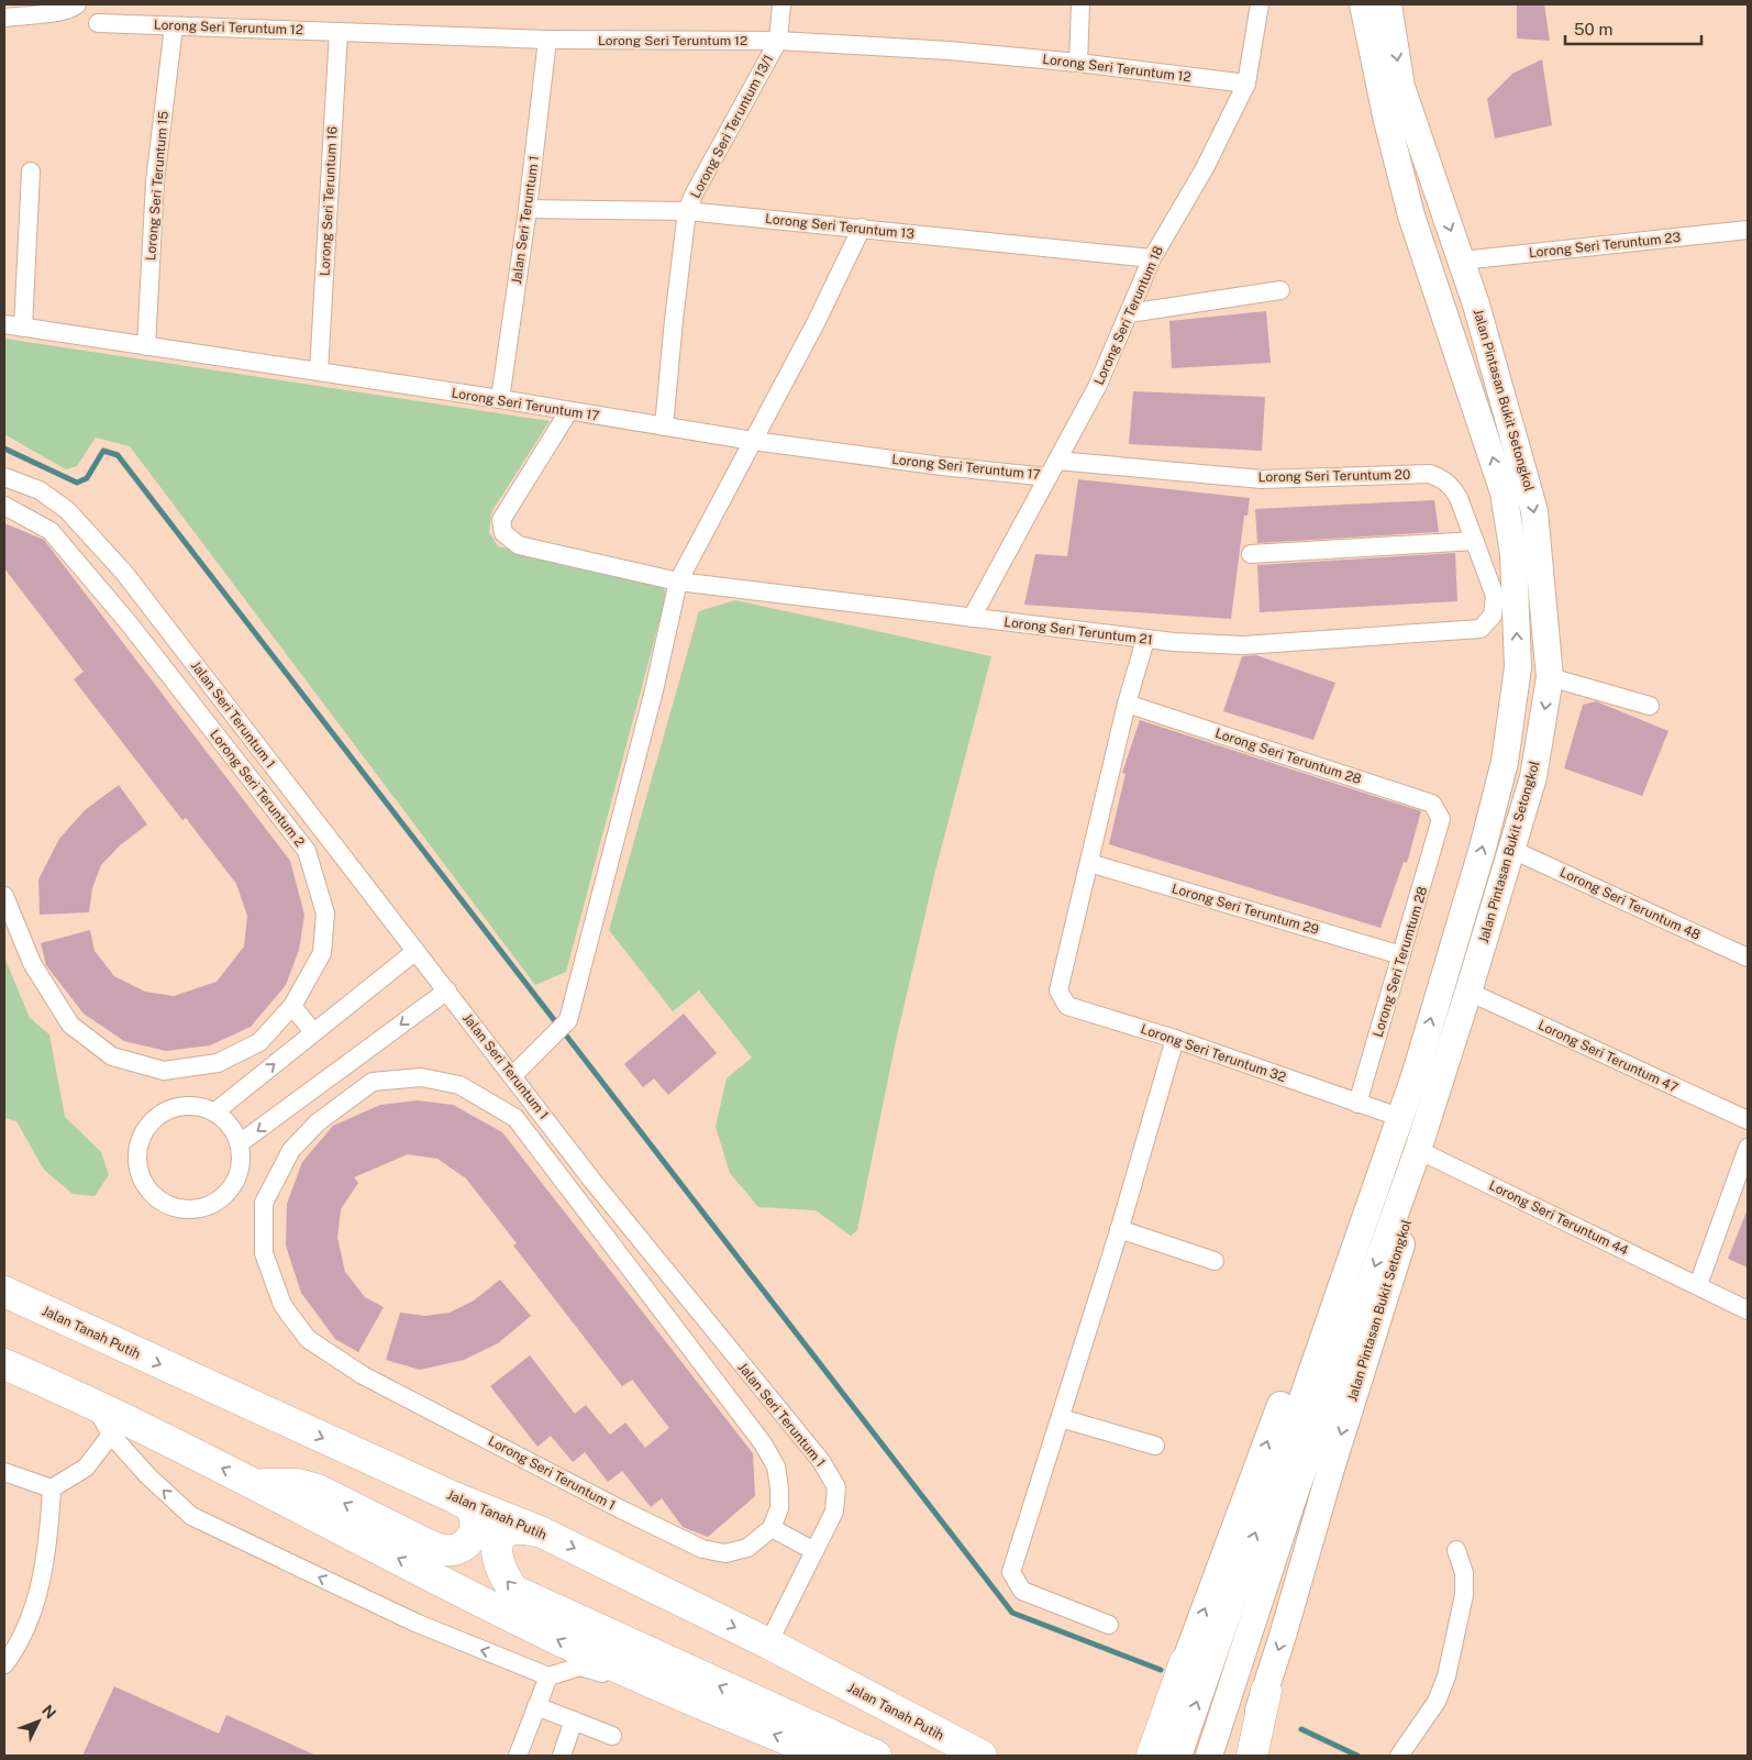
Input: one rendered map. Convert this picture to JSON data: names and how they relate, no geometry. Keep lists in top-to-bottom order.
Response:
{
  "streets": {
    "highway": ["Jalan Tanah Putih"],
    "main road": ["Jalan Pintasan Bukit Setongkol"],
    "street": [
      "Lorong Seri Teruntum 12",
      "Lorong Seri Teruntum 13/1",
      "Lorong Seri Teruntum 15",
      "Lorong Seri Teruntum 16",
      "Jalan Seri Teruntum 1",
      "Lorong Seri Teruntum 13",
      "Lorong Seri Teruntum 23",
      "Lorong Seri Teruntum 18",
      "Lorong Seri Teruntum 17",
      "Lorong Seri Teruntum 20",
      "Lorong Seri Teruntum 21",
      "Lorong Seri Teruntum 28",
      "Lorong Seri Teruntum 2",
      "Lorong Seri Teruntum 48",
      "Lorong Seri Teruntum 29",
      "Lorong Seri Terumtum 28",
      "Lorong Seri Teruntum 32",
      "Lorong Seri Teruntum 47",
      "Lorong Seri Teruntum 44",
      "Lorong Seri Teruntum 1"
    ]
  },
  "crossings": [
    ["Lorong Seri Teruntum 12", "Lorong Seri Teruntum 13/1"],
    ["Lorong Seri Teruntum 12", "Lorong Seri Teruntum 15"],
    ["Lorong Seri Teruntum 12", "Lorong Seri Teruntum 16"],
    ["Lorong Seri Teruntum 12", "Jalan Seri Teruntum 1"],
    ["Lorong Seri Teruntum 12", "Lorong Seri Teruntum 18"],
    ["Lorong Seri Teruntum 13/1", "Lorong Seri Teruntum 13"],
    ["Lorong Seri Teruntum 13/1", "Lorong Seri Teruntum 17"],
    ["Lorong Seri Teruntum 15", "Lorong Seri Teruntum 17"],
    ["Lorong Seri Teruntum 16", "Lorong Seri Teruntum 17"],
    ["Jalan Seri Teruntum 1", "Lorong Seri Teruntum 13"],
    ["Jalan Seri Teruntum 1", "Lorong Seri Teruntum 17"],
    ["Jalan Seri Teruntum 1", "Jalan Tanah Putih"],
    ["Lorong Seri Teruntum 13", "Lorong Seri Teruntum 18"],
    ["Lorong Seri Teruntum 23", "Jalan Pintasan Bukit Setongkol"],
    ["Lorong Seri Teruntum 18", "Lorong Seri Teruntum 17"],
    ["Lorong Seri Teruntum 18", "Lorong Seri Teruntum 20"],
    ["Lorong Seri Teruntum 18", "Lorong Seri Teruntum 21"],
    ["Jalan Pintasan Bukit Setongkol", "Lorong Seri Teruntum 48"],
    ["Jalan Pintasan Bukit Setongkol", "Lorong Seri Teruntum 47"],
    ["Jalan Pintasan Bukit Setongkol", "Lorong Seri Teruntum 44"],
    ["Lorong Seri Teruntum 17", "Lorong Seri Teruntum 21"],
    ["Lorong Seri Teruntum 20", "Lorong Seri Teruntum 21"],
    ["Lorong Seri Teruntum 28", "Lorong Seri Terumtum 28"],
    ["Lorong Seri Teruntum 29", "Lorong Seri Terumtum 28"],
    ["Lorong Seri Teruntum 29", "Lorong Seri Teruntum 32"],
    ["Lorong Seri Terumtum 28", "Lorong Seri Teruntum 32"]
  ],
  "scale_bar": "50 m",
  "north": "top right"
}
